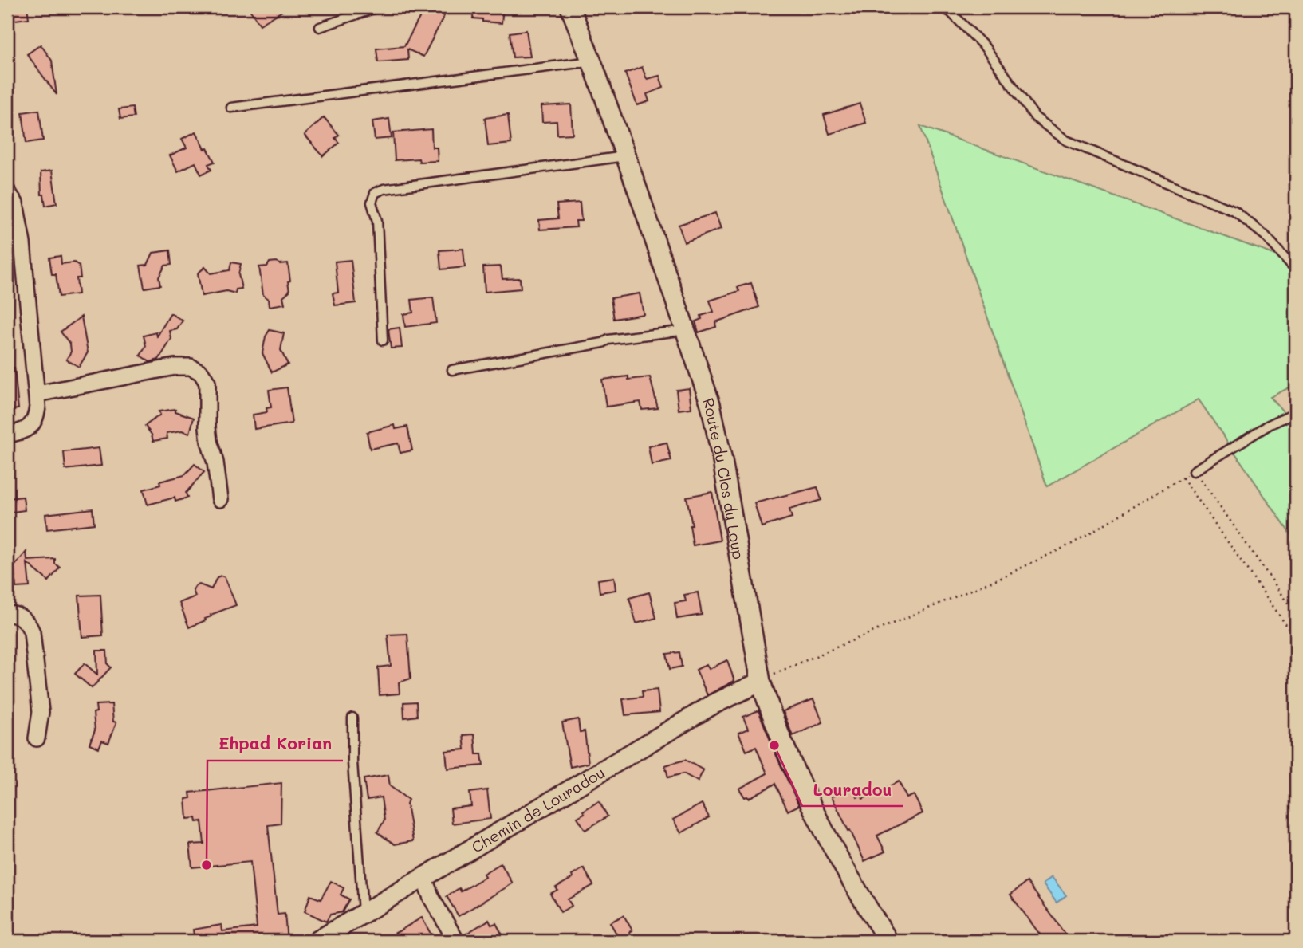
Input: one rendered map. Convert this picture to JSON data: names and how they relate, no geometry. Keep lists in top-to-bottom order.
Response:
{
  "streets": {
    "street": ["Route du Clos du Loup", "Chemin de Louradou"]
  },
  "crossings": [
    ["Route du Clos du Loup", "Chemin de Louradou"]
  ],
  "places": ["Louradou", "Ehpad Korian"]
}
